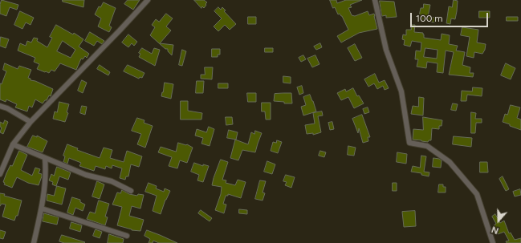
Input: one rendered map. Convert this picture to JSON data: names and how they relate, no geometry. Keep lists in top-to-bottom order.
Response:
{
  "scale_bar": "100 m",
  "north": "bottom"
}
